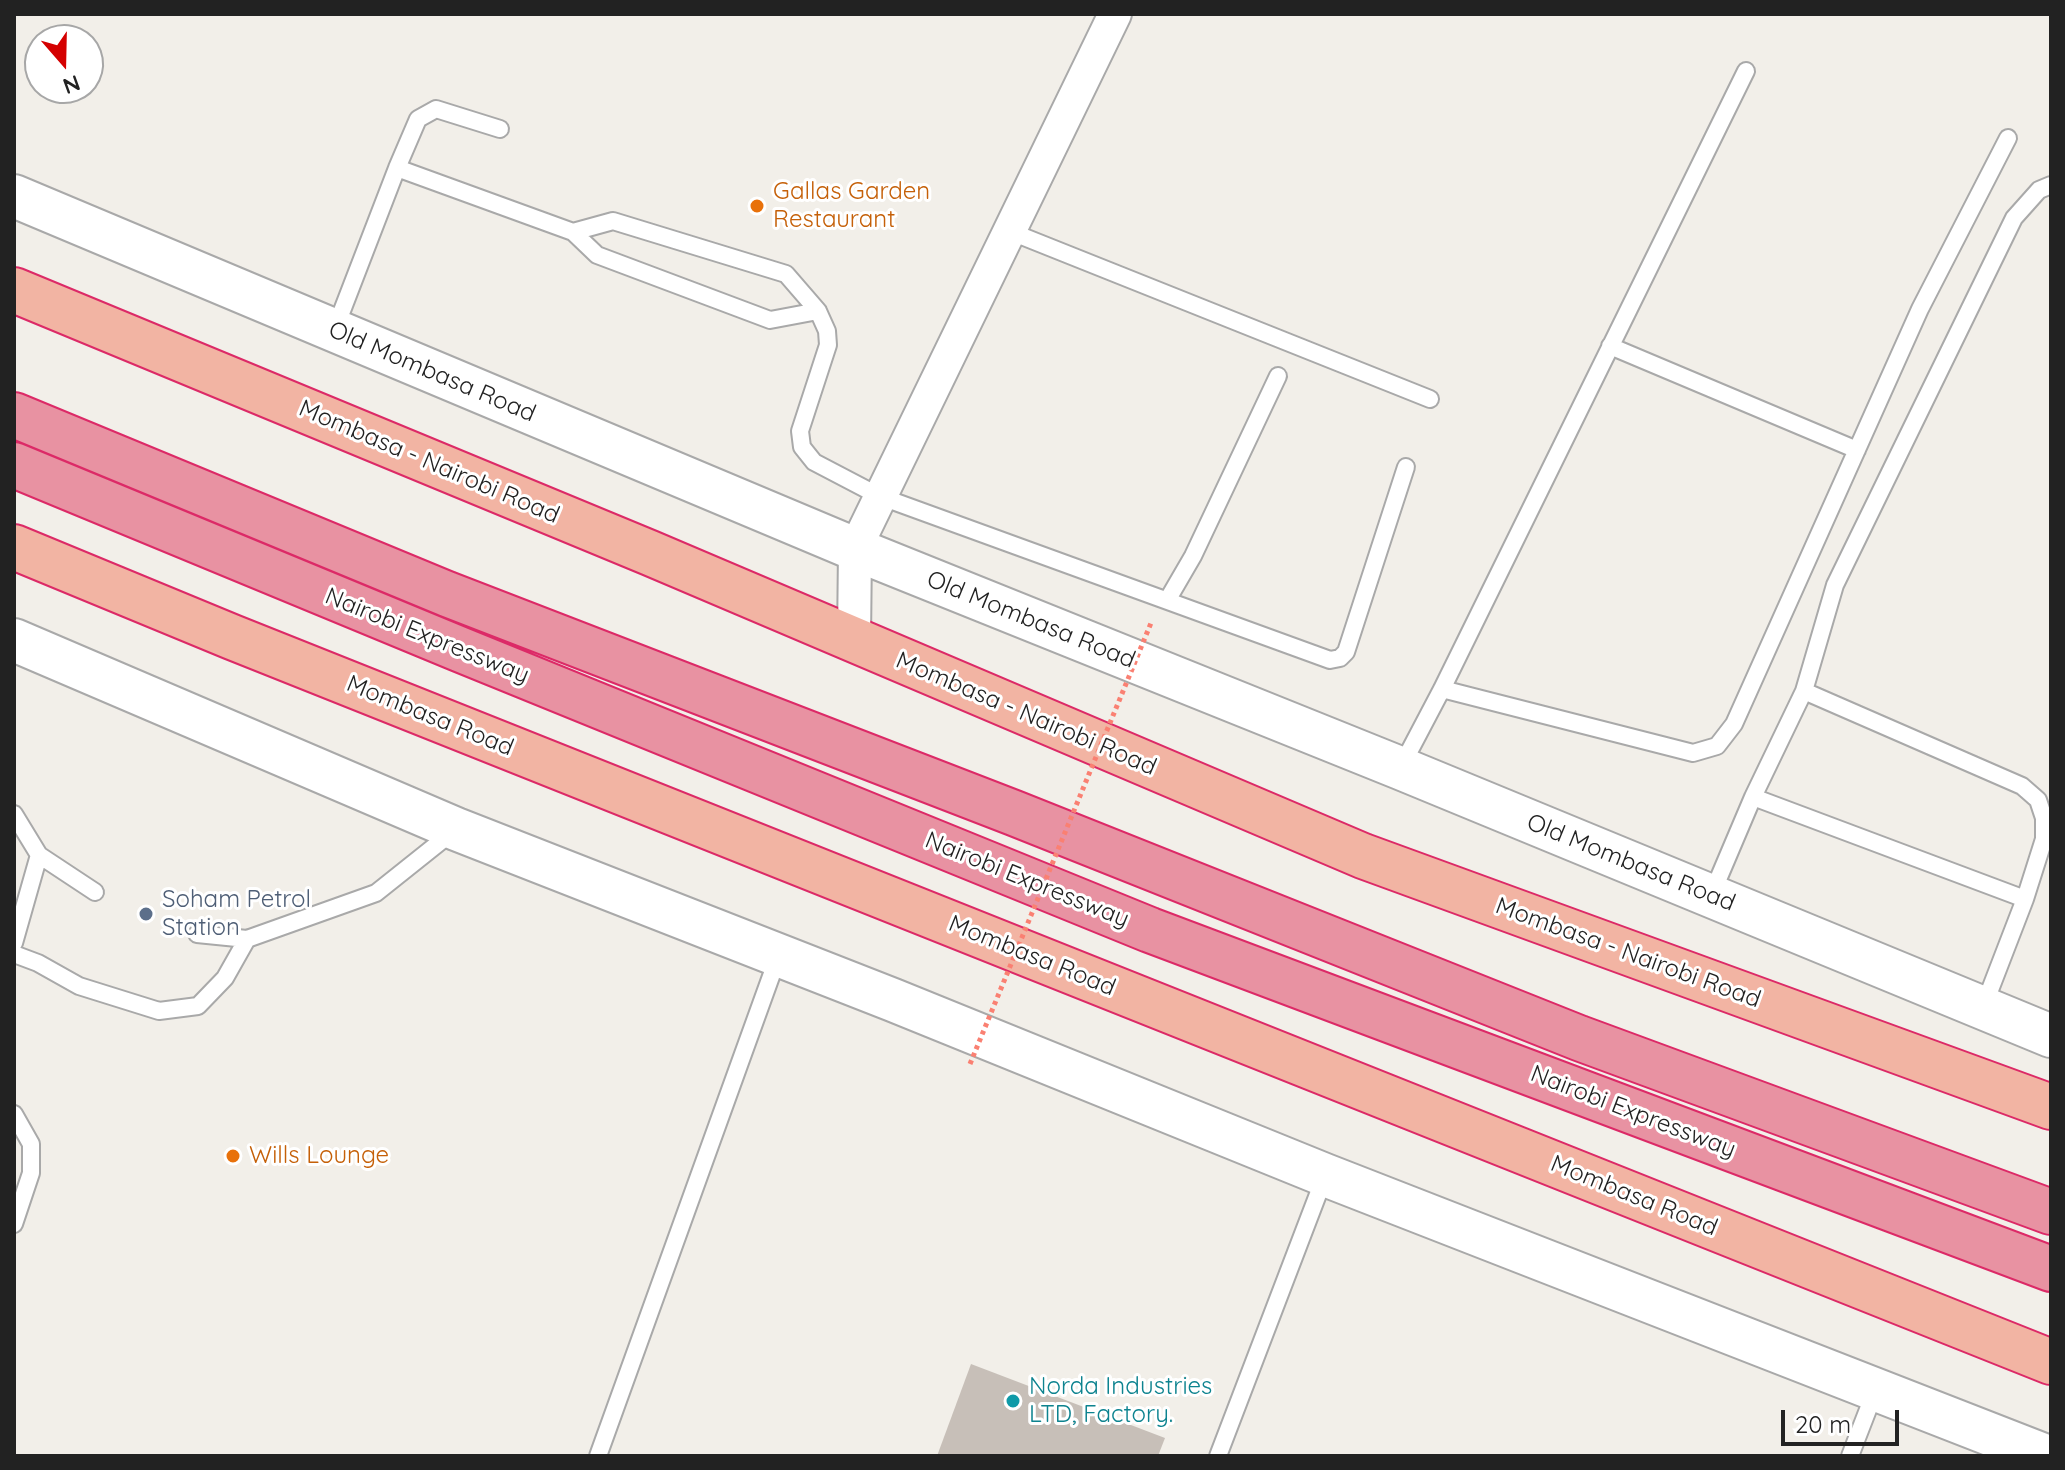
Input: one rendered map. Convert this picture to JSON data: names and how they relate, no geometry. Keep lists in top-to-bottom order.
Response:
{
  "streets": {
    "highway": ["Mombasa - Nairobi Road", "Nairobi Expressway", "Mombasa Road"],
    "street": ["Old Mombasa Road"]
  },
  "places": [
    "Gallas Garden Restaurant",
    "Soham Petrol Station",
    "Wills Lounge",
    "Norda Industries LTD, Factory."
  ],
  "scale_bar": "20 m",
  "north": "bottom"
}
